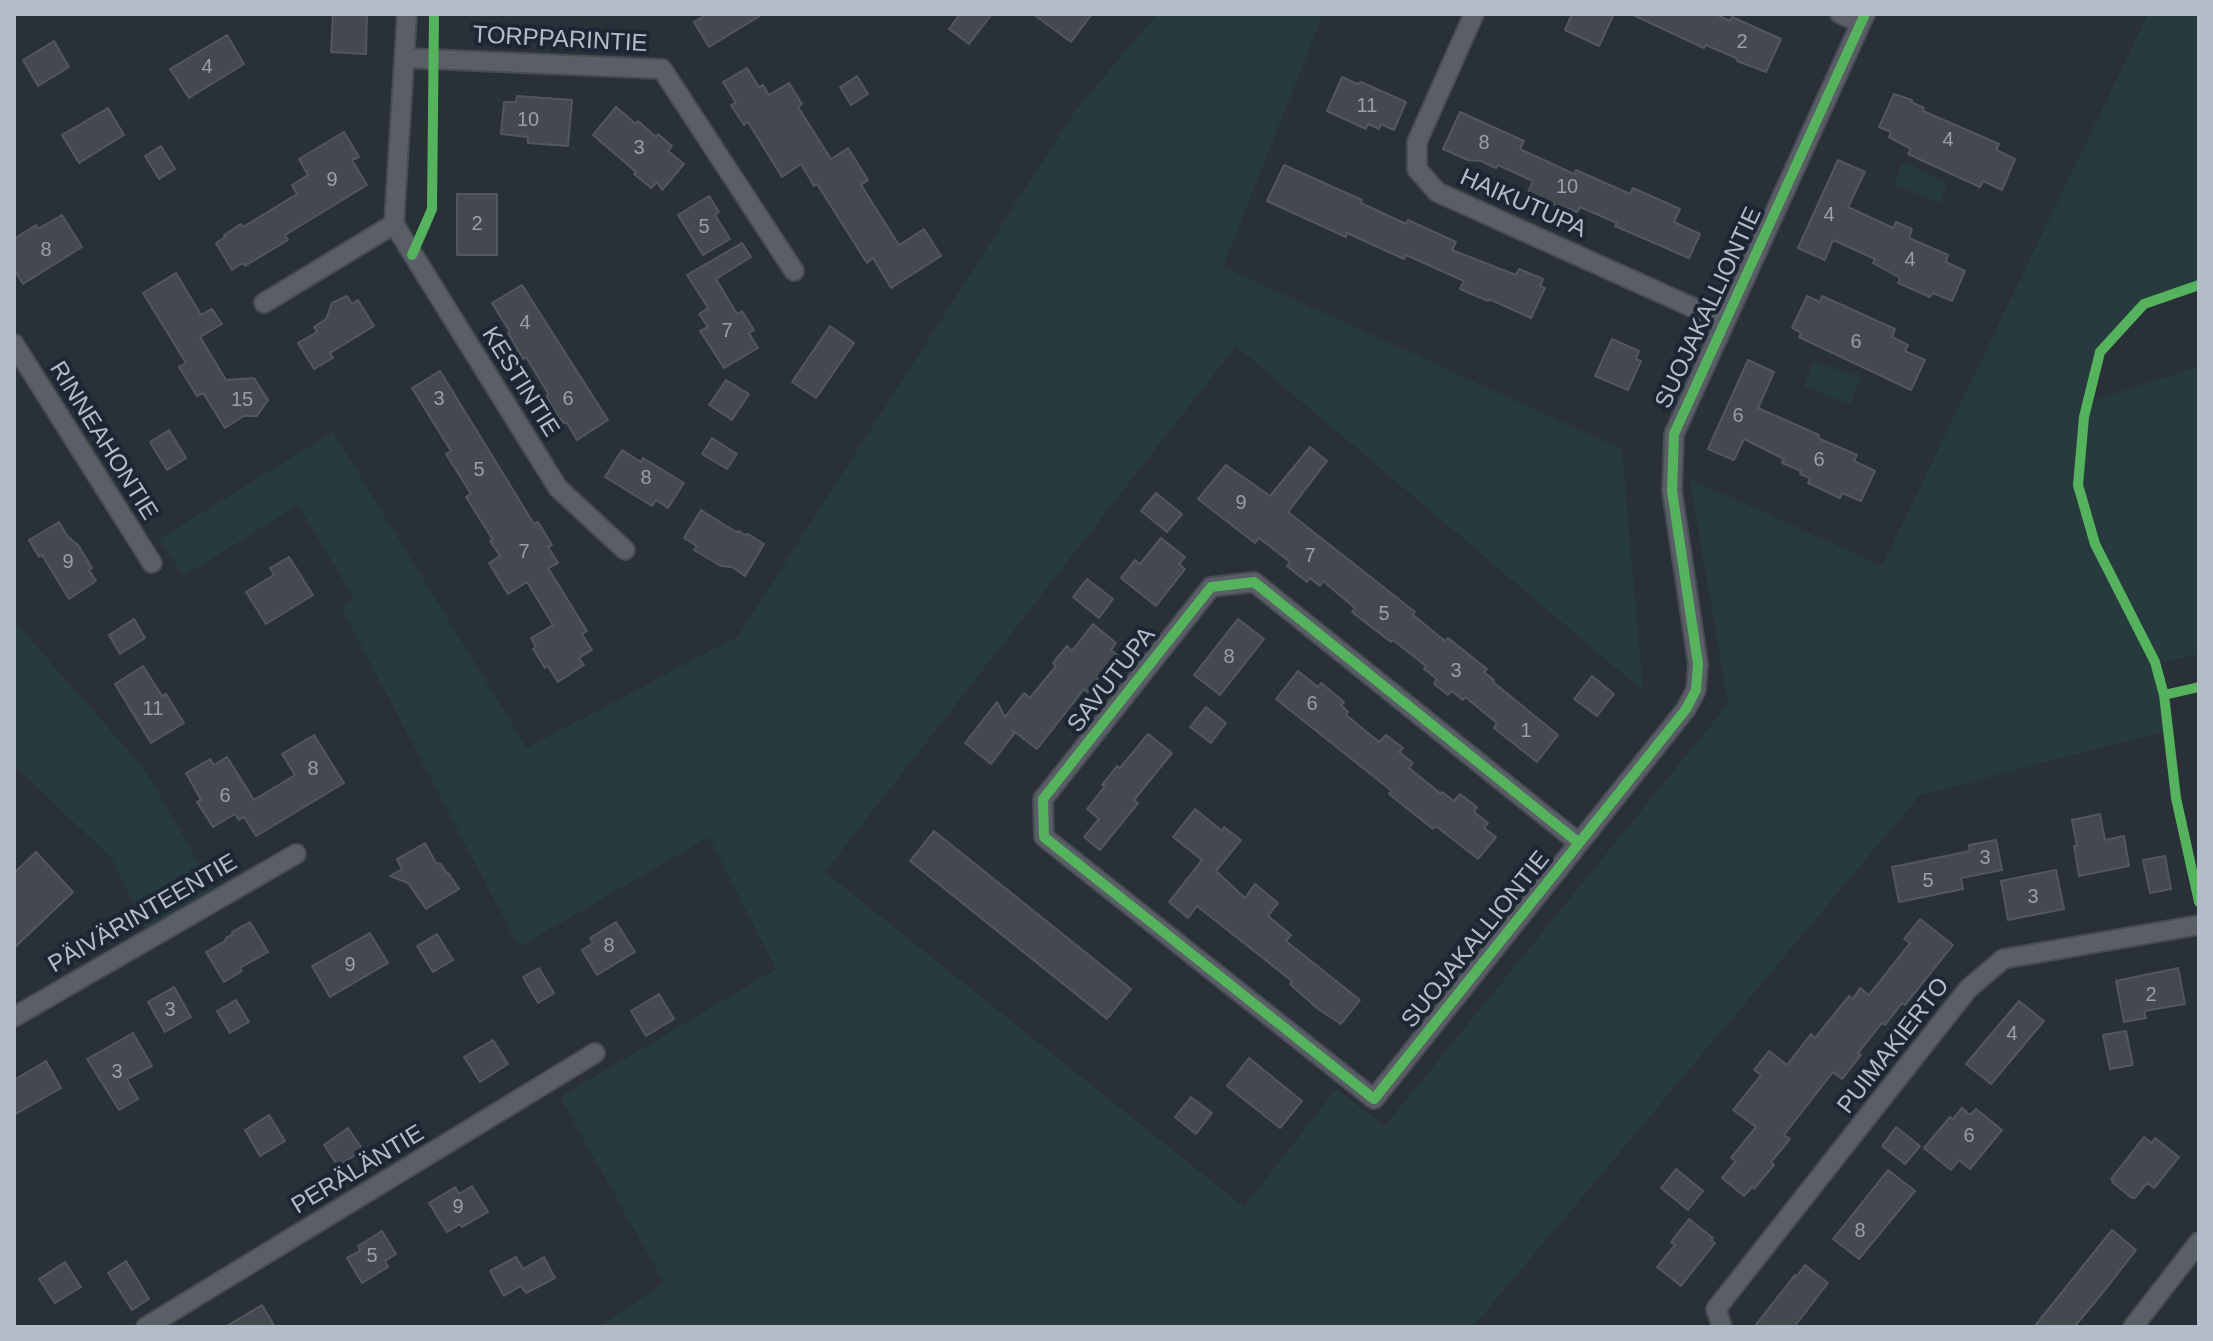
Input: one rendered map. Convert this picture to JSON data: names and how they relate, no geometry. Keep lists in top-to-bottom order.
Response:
{
  "streets": {
    "street": [
      "TORPPARINTIE",
      "HAIKUTUPA",
      "SUOJAKALLIONTIE",
      "KESTINTIE",
      "RINNEAHONTIE",
      "SAVUTUPA",
      "PÄIVÄRINTEENTIE",
      "PUIMAKIERTO",
      "PERÄLÄNTIE"
    ]
  },
  "crossings": [
    ["HAIKUTUPA", "SUOJAKALLIONTIE"],
    ["SUOJAKALLIONTIE", "SAVUTUPA"]
  ],
  "house_numbers": [
    "2",
    "4",
    "11",
    "10",
    "4",
    "8",
    "3",
    "9",
    "10",
    "4",
    "2",
    "5",
    "8",
    "4",
    "4",
    "7",
    "6",
    "3",
    "6",
    "15",
    "6",
    "6",
    "5",
    "8",
    "9",
    "7",
    "7",
    "9",
    "5",
    "8",
    "3",
    "6",
    "11",
    "1",
    "8",
    "6",
    "3",
    "5",
    "3",
    "8",
    "9",
    "2",
    "3",
    "4",
    "3",
    "6",
    "9",
    "8",
    "5"
  ]
}
